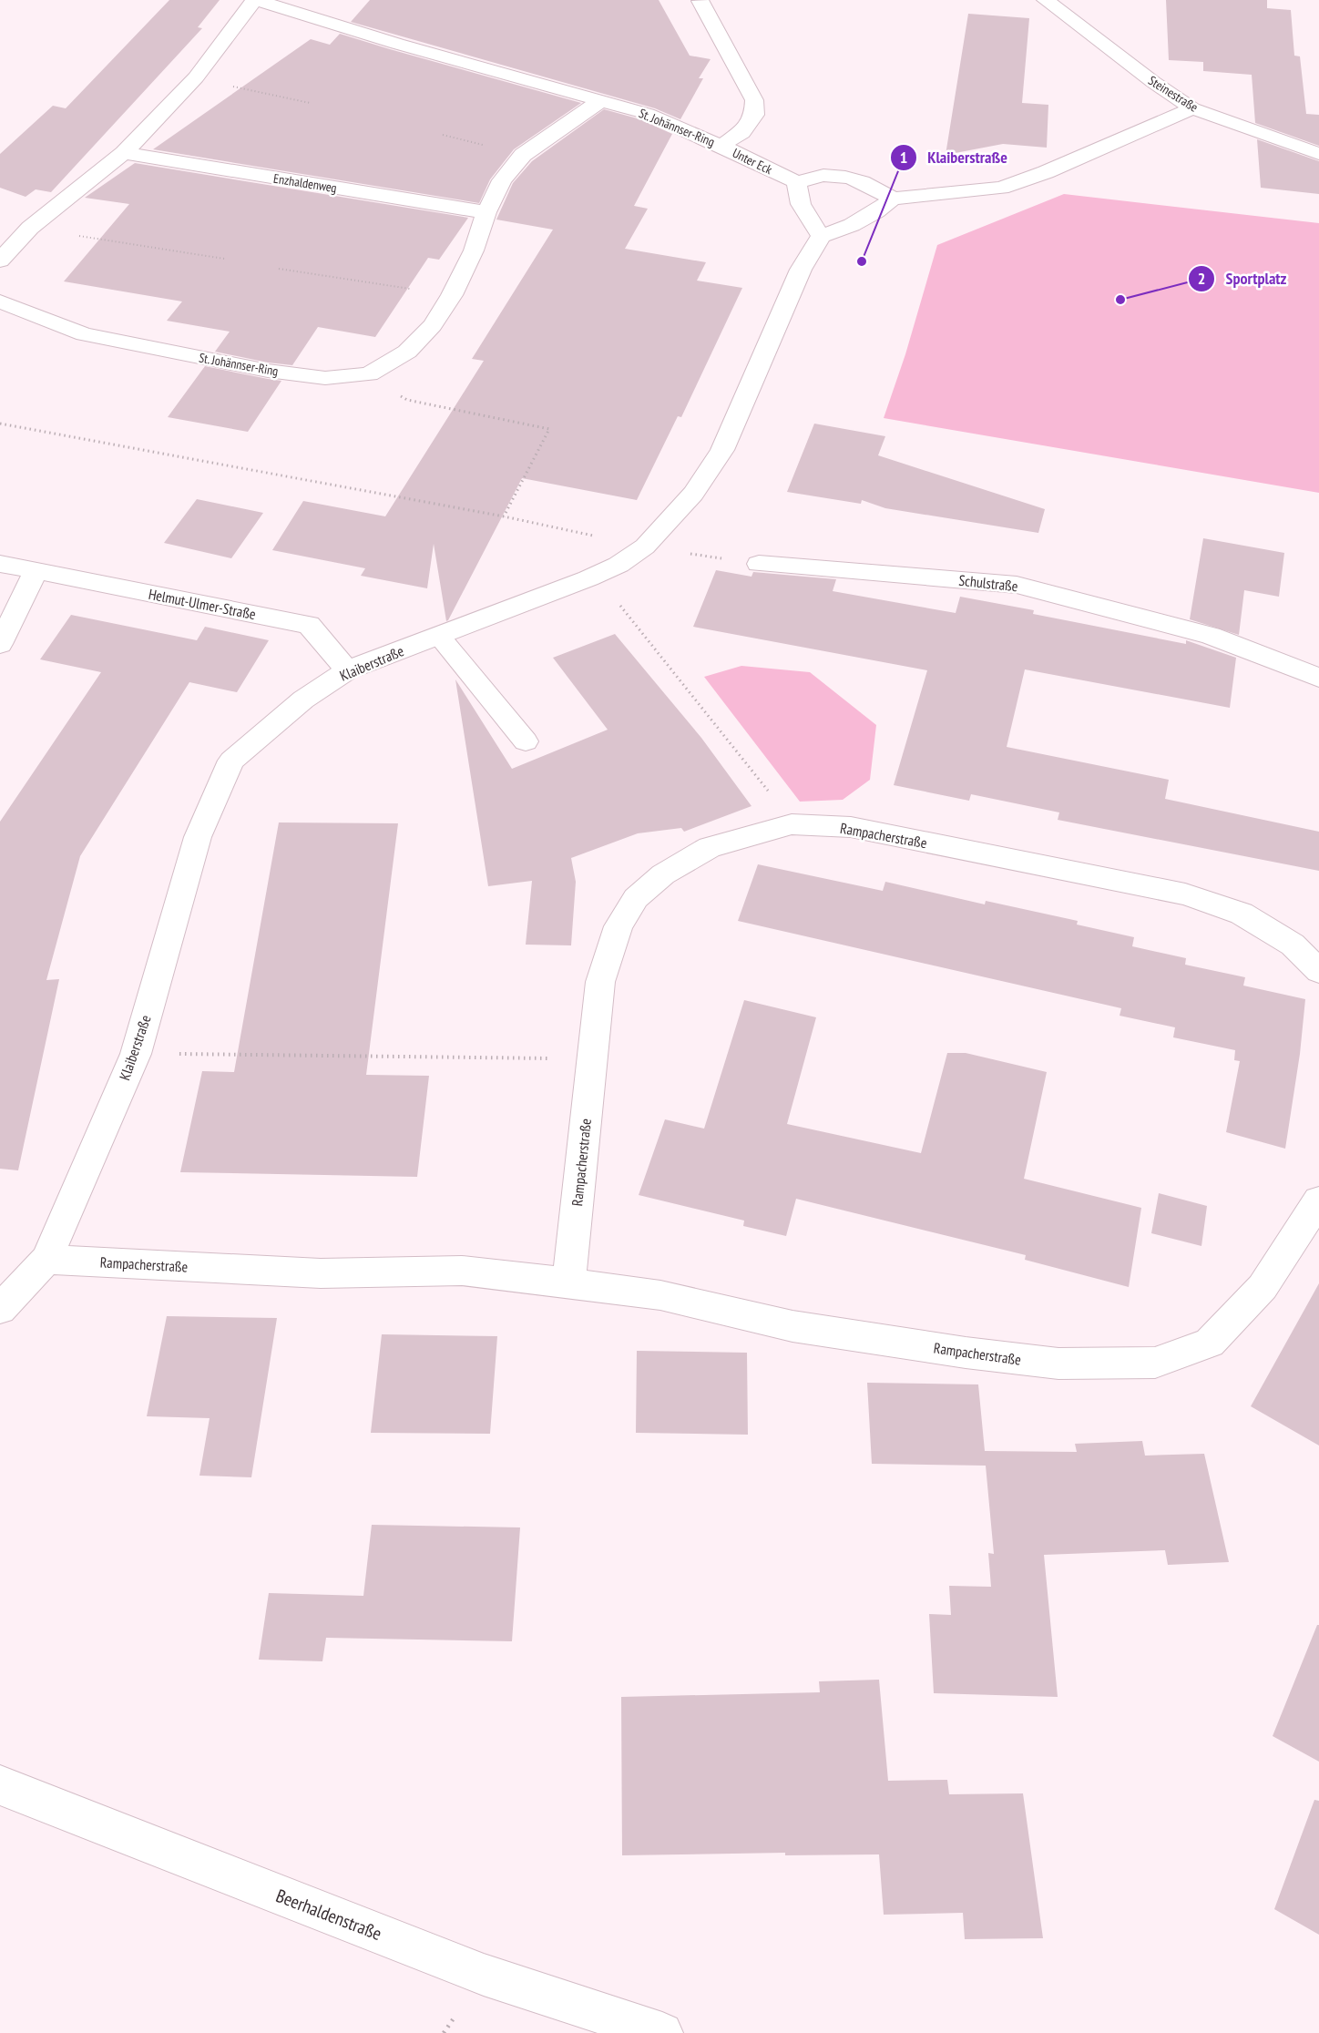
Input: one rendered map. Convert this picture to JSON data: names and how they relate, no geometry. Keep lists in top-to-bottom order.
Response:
{
  "streets": {
    "street": [
      "Steinestraße",
      "St. Johännser-Ring",
      "Unter Eck",
      "Enzhaldenweg",
      "Schulstraße",
      "Helmut-Ulmer-Straße",
      "Klaiberstraße",
      "Rampacherstraße",
      "Beerhaldenstraße"
    ]
  },
  "crossings": [
    ["St. Johännser-Ring", "Unter Eck"],
    ["St. Johännser-Ring", "Enzhaldenweg"],
    ["Helmut-Ulmer-Straße", "Klaiberstraße"],
    ["Klaiberstraße", "Rampacherstraße"]
  ],
  "places": ["Klaiberstraße", "Sportplatz"]
}
